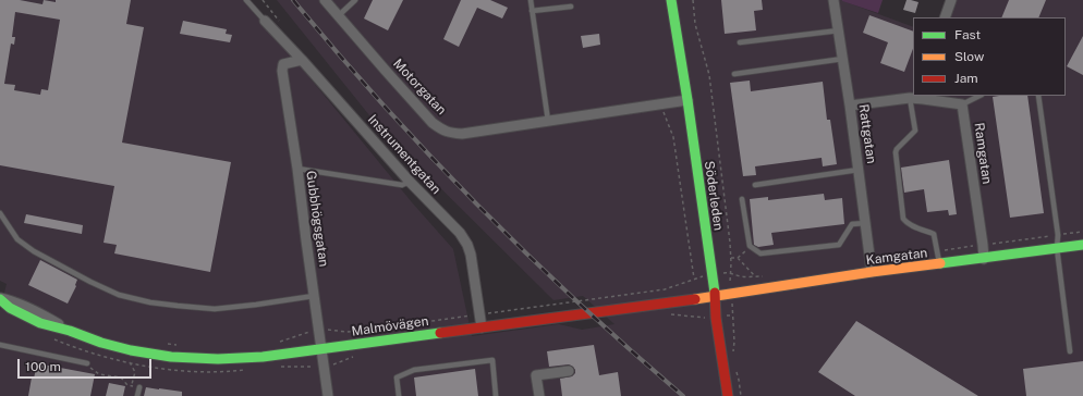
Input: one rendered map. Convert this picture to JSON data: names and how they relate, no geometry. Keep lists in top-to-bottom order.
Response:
{
  "streets": {
    "street": [
      "Motorgatan",
      "Rattgatan",
      "Ramgatan",
      "Instrumentgatan",
      "Söderleden",
      "Gubbhögsgatan",
      "Kamgatan",
      "Malmövägen"
    ]
  },
  "crossings": [
    ["Motorgatan", "Söderleden"],
    ["Rattgatan", "Kamgatan"],
    ["Ramgatan", "Kamgatan"],
    ["Instrumentgatan", "Gubbhögsgatan"],
    ["Instrumentgatan", "Malmövägen"],
    ["Söderleden", "Kamgatan"],
    ["Söderleden", "Malmövägen"],
    ["Gubbhögsgatan", "Malmövägen"],
    ["Kamgatan", "Malmövägen"]
  ],
  "legend": ["Fast", "Slow", "Jam"],
  "scale_bar": "100 m"
}
